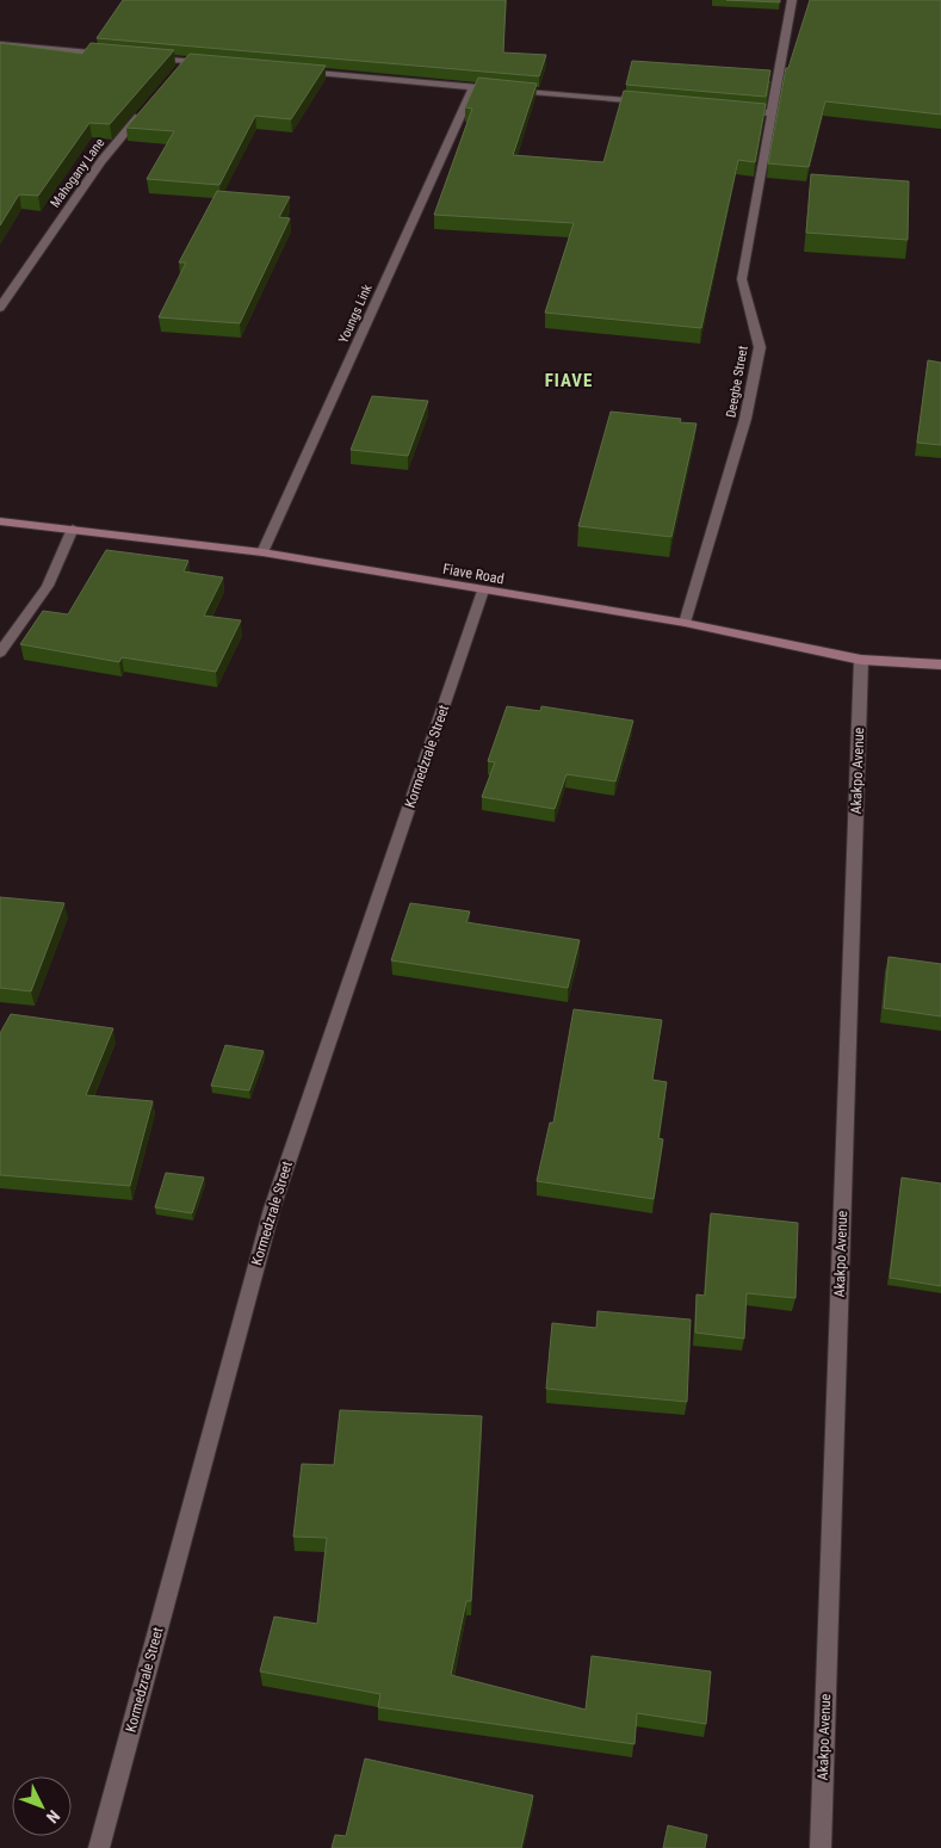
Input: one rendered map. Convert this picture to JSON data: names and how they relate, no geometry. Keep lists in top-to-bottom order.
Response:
{
  "streets": {
    "street": [
      "Mahogany Lane",
      "Youngs Link",
      "Deegbe Street",
      "Fiave Road",
      "Kormedzrale Street",
      "Akakpo Avenue"
    ]
  },
  "crossings": [
    ["Youngs Link", "Fiave Road"],
    ["Deegbe Street", "Fiave Road"],
    ["Fiave Road", "Kormedzrale Street"],
    ["Fiave Road", "Akakpo Avenue"]
  ],
  "districts": ["FIAVE"],
  "north": "bottom right"
}
